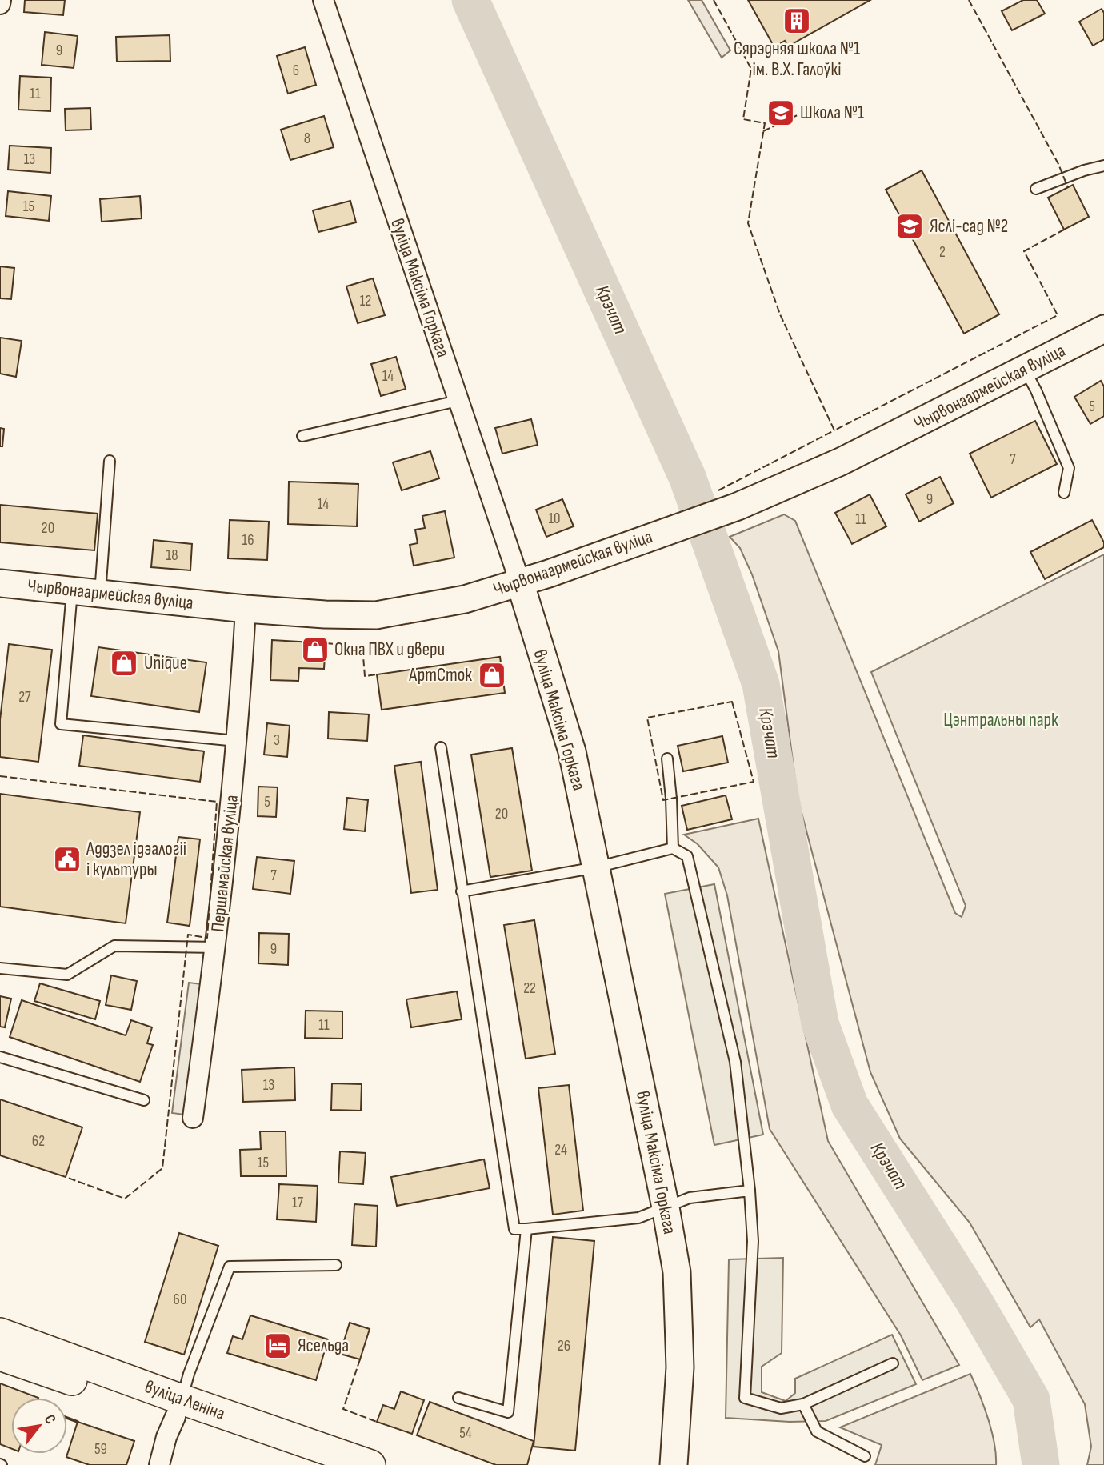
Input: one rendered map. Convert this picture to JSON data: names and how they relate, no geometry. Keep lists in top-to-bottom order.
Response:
{
  "streets": {
    "main road": ["вуліца Максіма Горкага", "Чырвонаармейская вуліца", "вуліца Леніна"],
    "street": ["Першамайская вуліца"]
  },
  "crossings": [
    ["вуліца Максіма Горкага", "Чырвонаармейская вуліца"],
    ["Чырвонаармейская вуліца", "Першамайская вуліца"]
  ],
  "water": ["Крэчат"],
  "parks": ["Цэнтральны парк"],
  "places": {
    "building": ["Сярэдняя школа №1 ім. В.Х. Галоўкі"],
    "school or university": ["Школа №1", "Яслі-сад №2"],
    "shop": ["Окна ПВХ и двери", "Unique", "АртСток"],
    "public building": ["Аддзел ідэалогіі і культуры"],
    "hotel": ["Ясельда"]
  },
  "house_numbers": [
    "9",
    "6",
    "11",
    "8",
    "13",
    "15",
    "2",
    "12",
    "14",
    "5",
    "7",
    "9",
    "14",
    "10",
    "11",
    "20",
    "16",
    "18",
    "27",
    "3",
    "5",
    "20",
    "7",
    "9",
    "22",
    "11",
    "13",
    "62",
    "24",
    "15",
    "17",
    "60",
    "26",
    "54",
    "59"
  ],
  "north": "top right"
}
